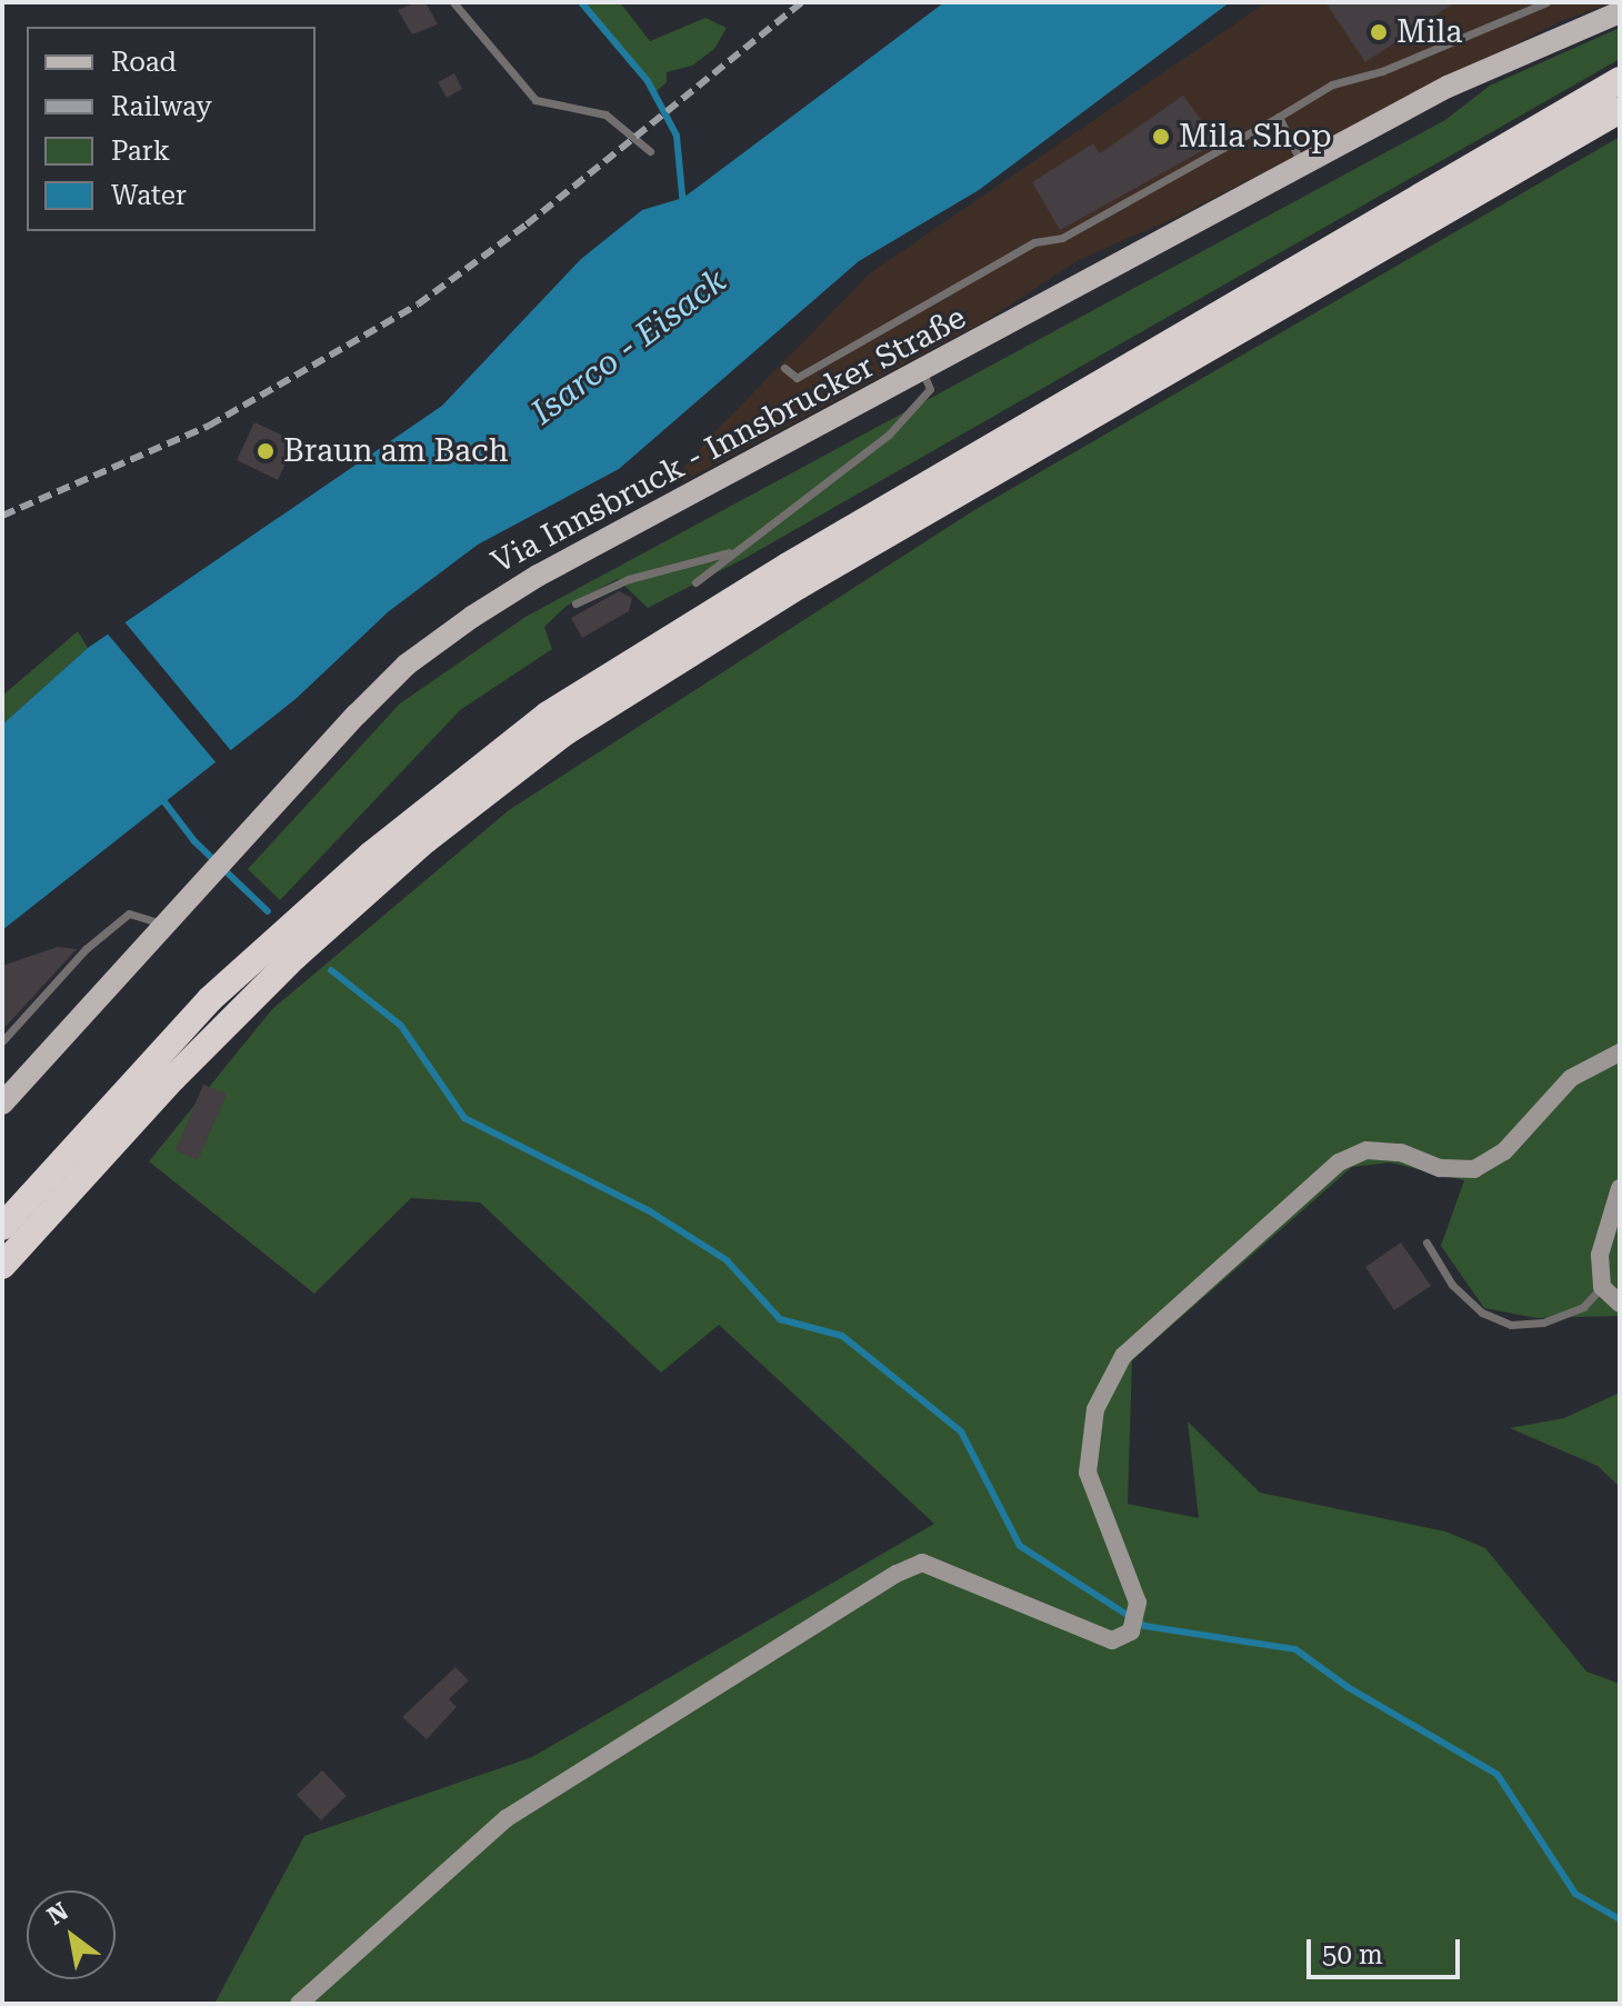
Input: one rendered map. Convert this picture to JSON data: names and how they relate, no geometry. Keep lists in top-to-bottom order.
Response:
{
  "streets": {
    "main road": ["Via Innsbruck - Innsbrucker Straße"]
  },
  "water": ["Isarco - Eisack"],
  "places": ["Mila", "Mila Shop", "Braun am Bach"],
  "legend": [
    "Road",
    "Railway",
    "Park",
    "Water"
  ],
  "scale_bar": "50 m",
  "north": "top left"
}
